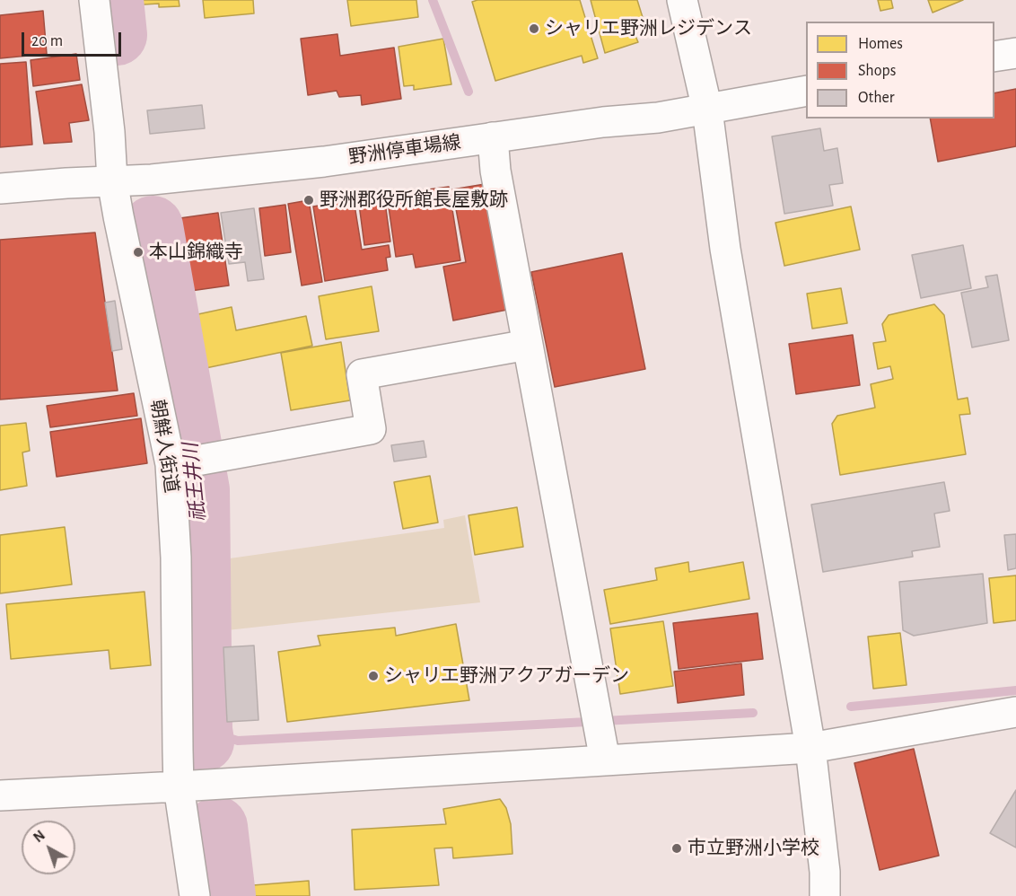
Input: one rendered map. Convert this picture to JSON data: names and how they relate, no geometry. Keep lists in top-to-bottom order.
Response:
{
  "streets": {
    "street": ["野洲停車場線", "朝鮮人街道"]
  },
  "crossings": [
    ["野洲停車場線", "朝鮮人街道"]
  ],
  "water": ["祇王井川"],
  "places": [
    "シャリエ野洲レジデンス",
    "野洲郡役所館長屋敷跡",
    "本山錦織寺",
    "シャリエ野洲アクアガーデン",
    "市立野洲小学校"
  ],
  "legend": ["Homes", "Shops", "Other"],
  "scale_bar": "20 m",
  "north": "top left"
}
